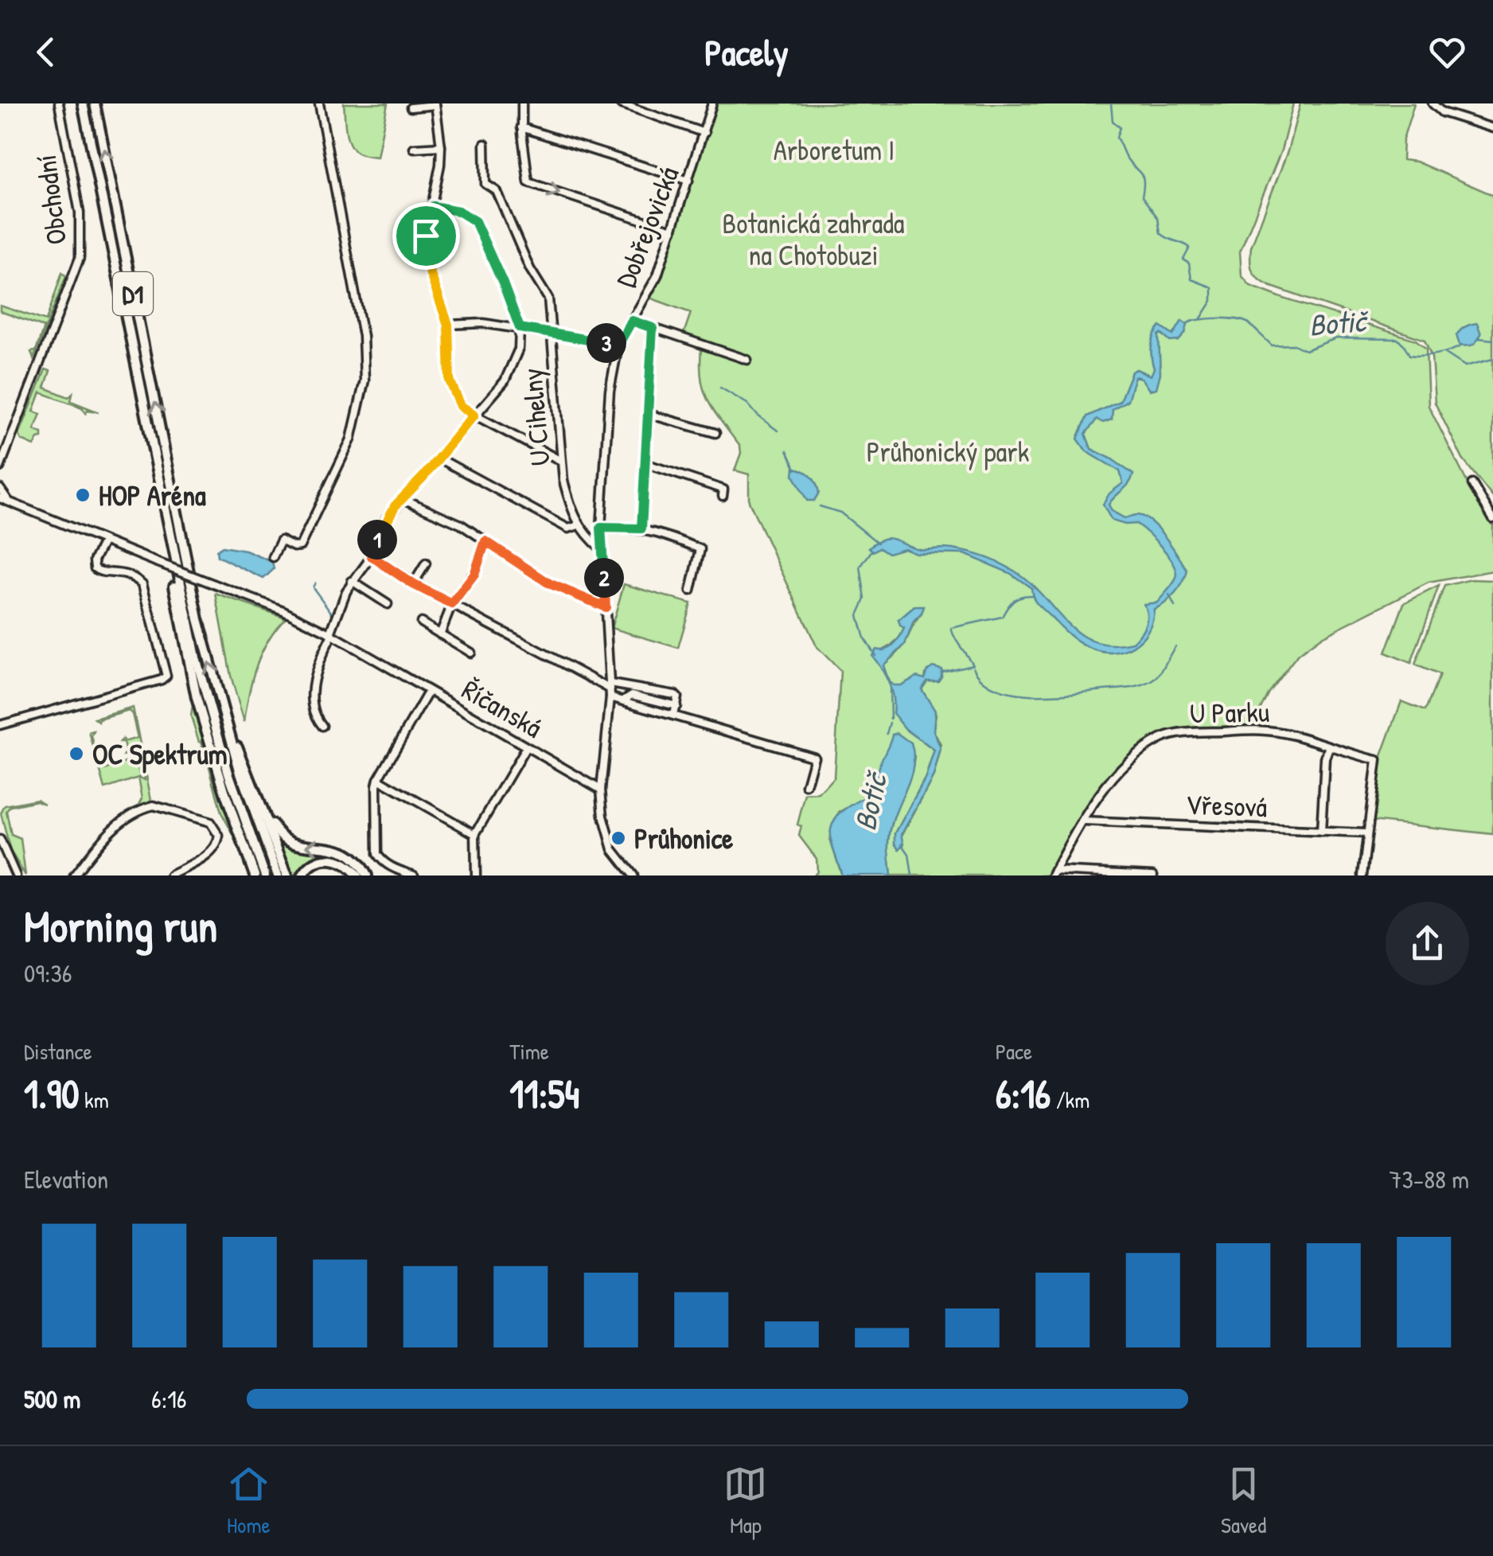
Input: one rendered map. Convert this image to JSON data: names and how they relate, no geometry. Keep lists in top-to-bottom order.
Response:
{
  "streets": {
    "highway": ["D1"],
    "street": [
      "Obchodní",
      "Dobřejovická",
      "U Cihelny",
      "Říčanská",
      "U Parku",
      "Vřesová"
    ]
  },
  "crossings": [
    ["Dobřejovická", "U Cihelny"],
    ["Dobřejovická", "Říčanská"],
    ["U Parku", "Vřesová"]
  ],
  "water": ["Botič"],
  "parks": ["Arboretum I", "Botanická zahrada na Chotobuzi", "Průhonický park"],
  "places": ["HOP Aréna", "OC Spektrum", "Průhonice"],
  "page": {
    "header": "Pacely",
    "pins": ["3", "1", "2"],
    "heading": ["Morning run", "09:36"],
    "stats": [
      ["Distance", "1.90 km"],
      ["Time", "11:54"],
      ["Pace", "6:16 /km"]
    ],
    "chart": ["Elevation", "73–88 m"],
    "list": [
      {
        "name": "500 m",
        "note": "6:16"
      }
    ],
    "tabs": ["Home", "Map", "Saved"]
  }
}
